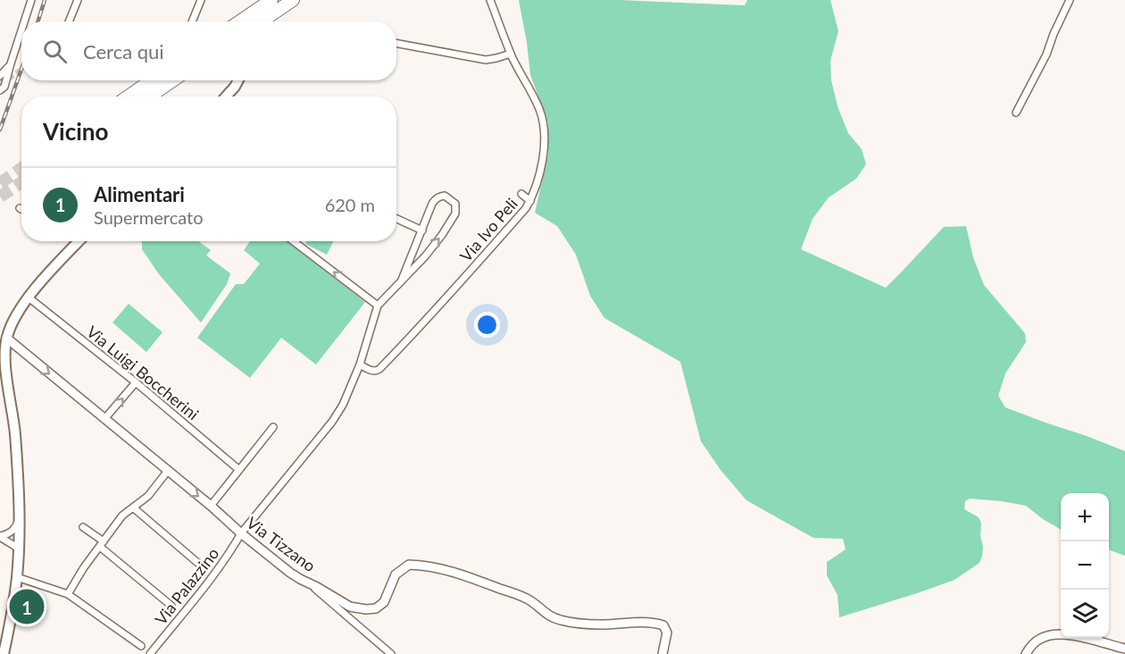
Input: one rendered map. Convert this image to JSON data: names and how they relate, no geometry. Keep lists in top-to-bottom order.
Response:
{
  "streets": {
    "street": [
      "Via Ivo Peli",
      "Via Luigi Boccherini",
      "Via Tizzano",
      "Via Palazzino"
    ]
  },
  "crossings": [
    ["Via Ivo Peli", "Via Palazzino"],
    ["Via Tizzano", "Via Palazzino"]
  ],
  "page": {
    "search": "Cerca qui",
    "heading": "Vicino",
    "list": [
      {
        "mark": "1",
        "name": "Alimentari",
        "note": "Supermercato",
        "value": "620 m"
      }
    ],
    "map_buttons": ["+", "−"],
    "pins": "1"
  }
}
